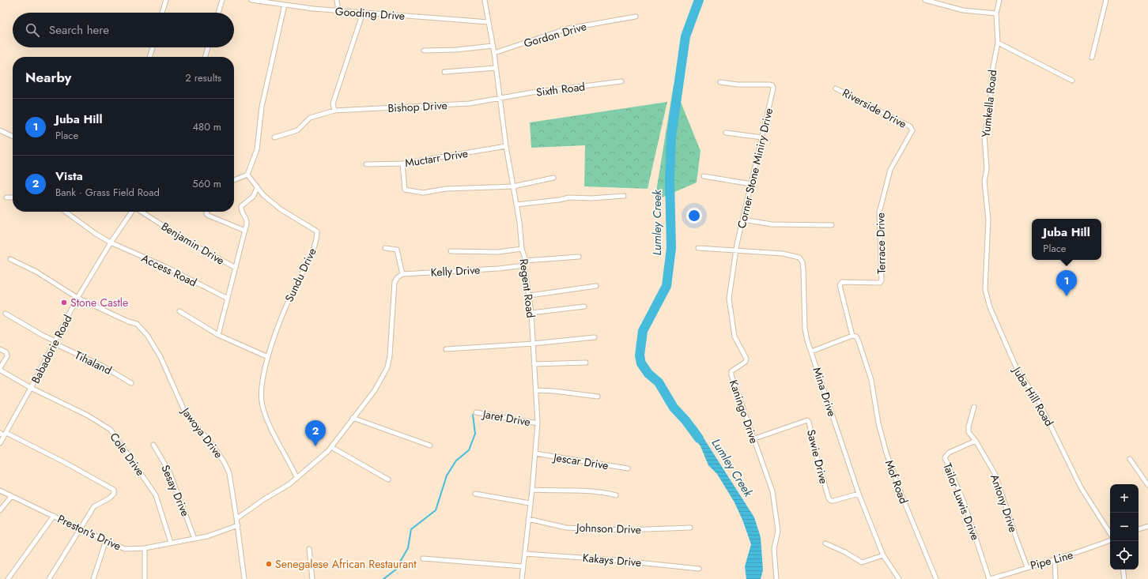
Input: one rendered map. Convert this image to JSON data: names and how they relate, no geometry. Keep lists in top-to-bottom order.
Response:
{
  "streets": {
    "street": [
      "Gooding Drive",
      "Gordon Drive",
      "Sixth Road",
      "Yumkella Road",
      "Bishop Drive",
      "Riverside Drive",
      "Muctarr Drive",
      "Corner Stone Miniry Drive",
      "Benjamin Drive",
      "Terrace Drive",
      "Access Road",
      "Kelly Drive",
      "Sundu Drive",
      "Regent Road",
      "Babadorie Road",
      "Tihaland",
      "Mina Drive",
      "Juba Hill Road",
      "Kaningo Drive",
      "Jaret Drive",
      "Jawoya Drive",
      "Cole Drive",
      "Sawie Drive",
      "Jescar Drive",
      "Mof Road",
      "Sesay Drive",
      "Tailor Luwis Drive",
      "Antony Drive",
      "Johnson Drive",
      "Preston's Drive",
      "Kakays Drive",
      "Pipe Line"
    ]
  },
  "crossings": [
    ["Gooding Drive", "Regent Road"],
    ["Gordon Drive", "Regent Road"],
    ["Sixth Road", "Bishop Drive"],
    ["Sixth Road", "Regent Road"],
    ["Yumkella Road", "Juba Hill Road"],
    ["Bishop Drive", "Regent Road"],
    ["Riverside Drive", "Terrace Drive"],
    ["Muctarr Drive", "Regent Road"],
    ["Corner Stone Miniry Drive", "Mina Drive"],
    ["Corner Stone Miniry Drive", "Kaningo Drive"],
    ["Terrace Drive", "Mof Road"],
    ["Access Road", "Babadorie Road"],
    ["Kelly Drive", "Regent Road"],
    ["Regent Road", "Jaret Drive"],
    ["Regent Road", "Jescar Drive"],
    ["Regent Road", "Johnson Drive"],
    ["Regent Road", "Kakays Drive"],
    ["Babadorie Road", "Tihaland"],
    ["Babadorie Road", "Jawoya Drive"],
    ["Babadorie Road", "Cole Drive"],
    ["Mina Drive", "Kaningo Drive"],
    ["Mina Drive", "Sawie Drive"],
    ["Kaningo Drive", "Sawie Drive"],
    ["Jawoya Drive", "Preston's Drive"],
    ["Cole Drive", "Preston's Drive"],
    ["Sesay Drive", "Preston's Drive"],
    ["Tailor Luwis Drive", "Antony Drive"],
    ["Tailor Luwis Drive", "Pipe Line"],
    ["Antony Drive", "Pipe Line"]
  ],
  "water": ["Lumley Creek"],
  "places": ["Stone Castle", "Senegalese African Restaurant"],
  "page": {
    "search": "Search here",
    "heading": ["Nearby", "2 results"],
    "list": [
      {
        "mark": "1",
        "name": "Juba Hill",
        "note": "Place",
        "value": "480 m"
      },
      {
        "mark": "2",
        "name": "Vista",
        "note": "Bank · Grass Field Road",
        "value": "560 m"
      }
    ],
    "popup": ["Juba Hill", "Place"],
    "pins": ["1", "2"],
    "map_buttons": ["+", "−"]
  }
}
